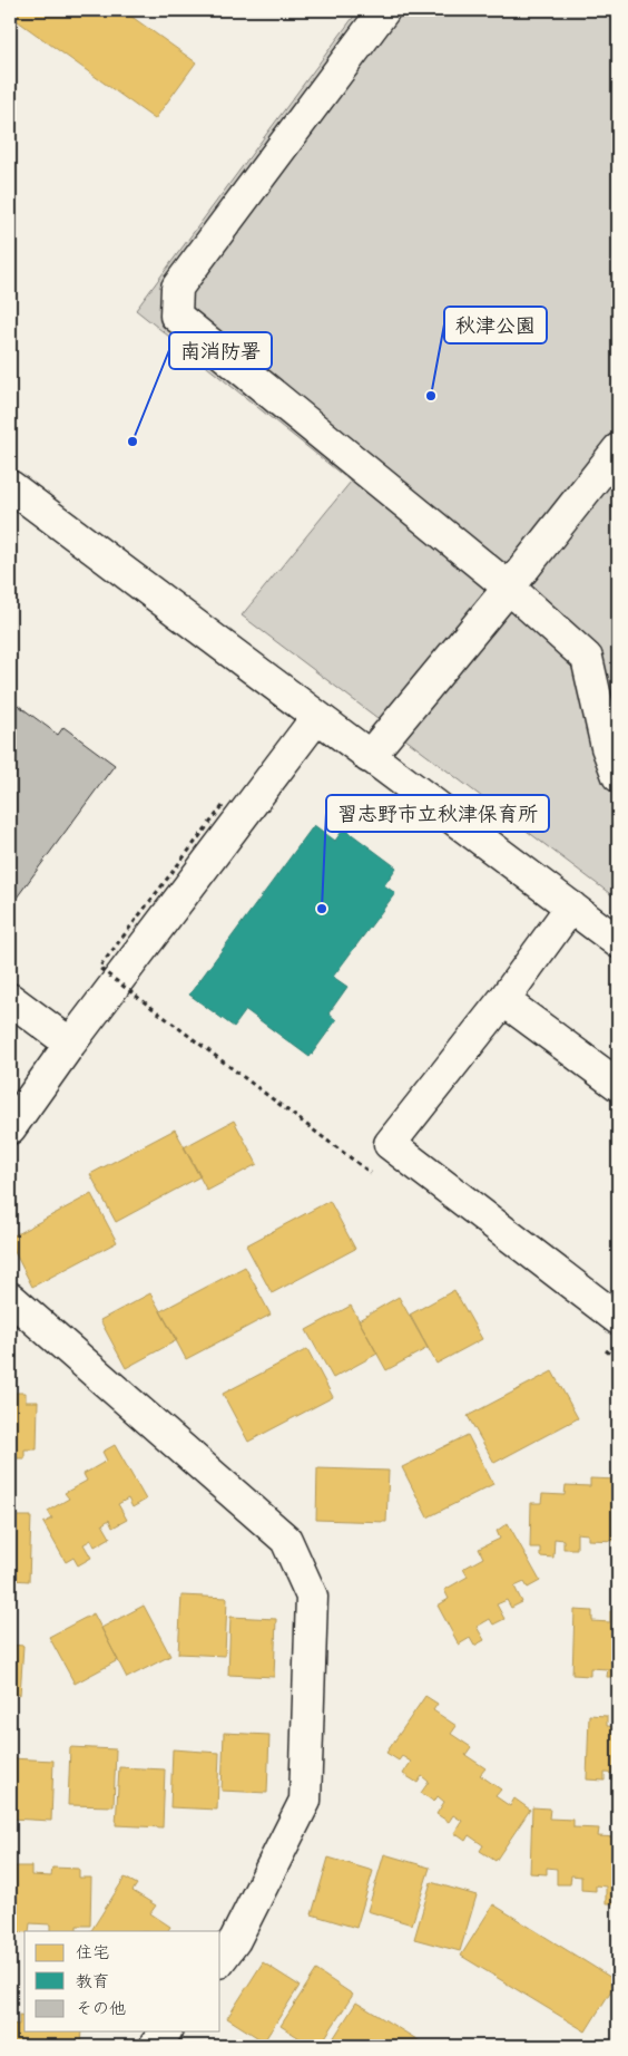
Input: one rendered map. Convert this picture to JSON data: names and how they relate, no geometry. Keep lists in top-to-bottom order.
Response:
{
  "places": ["秋津公園", "南消防署", "習志野市立秋津保育所"],
  "legend": ["住宅", "教育", "その他"]
}
